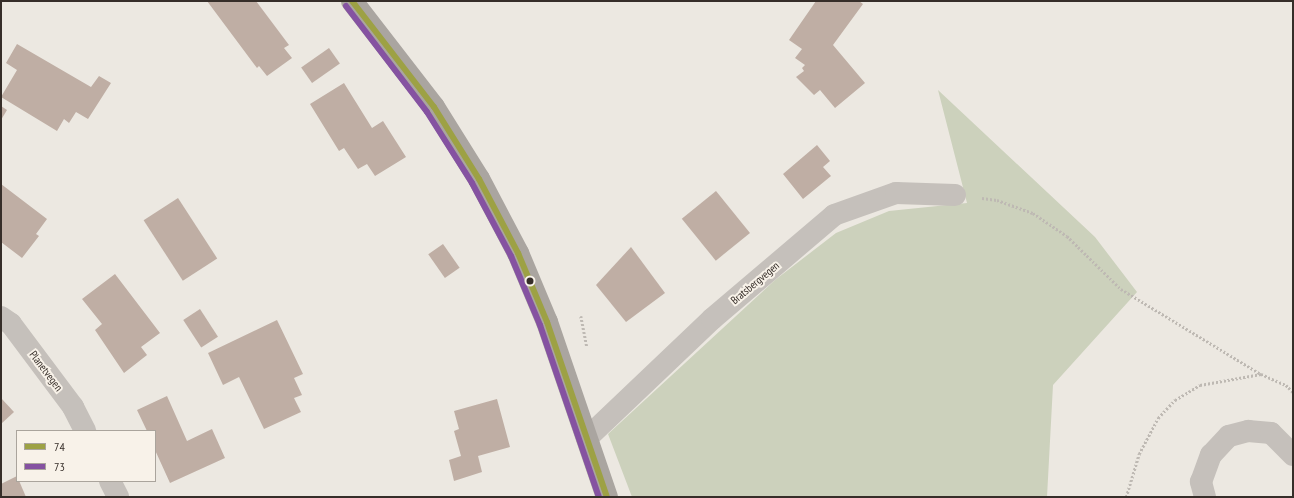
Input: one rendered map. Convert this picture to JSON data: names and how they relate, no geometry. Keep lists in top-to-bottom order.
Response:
{
  "streets": {
    "street": ["Bratsbergvegen", "Planetvegen"]
  },
  "lines": ["transit line 74", "transit line 73"],
  "legend": ["74", "73"]
}
